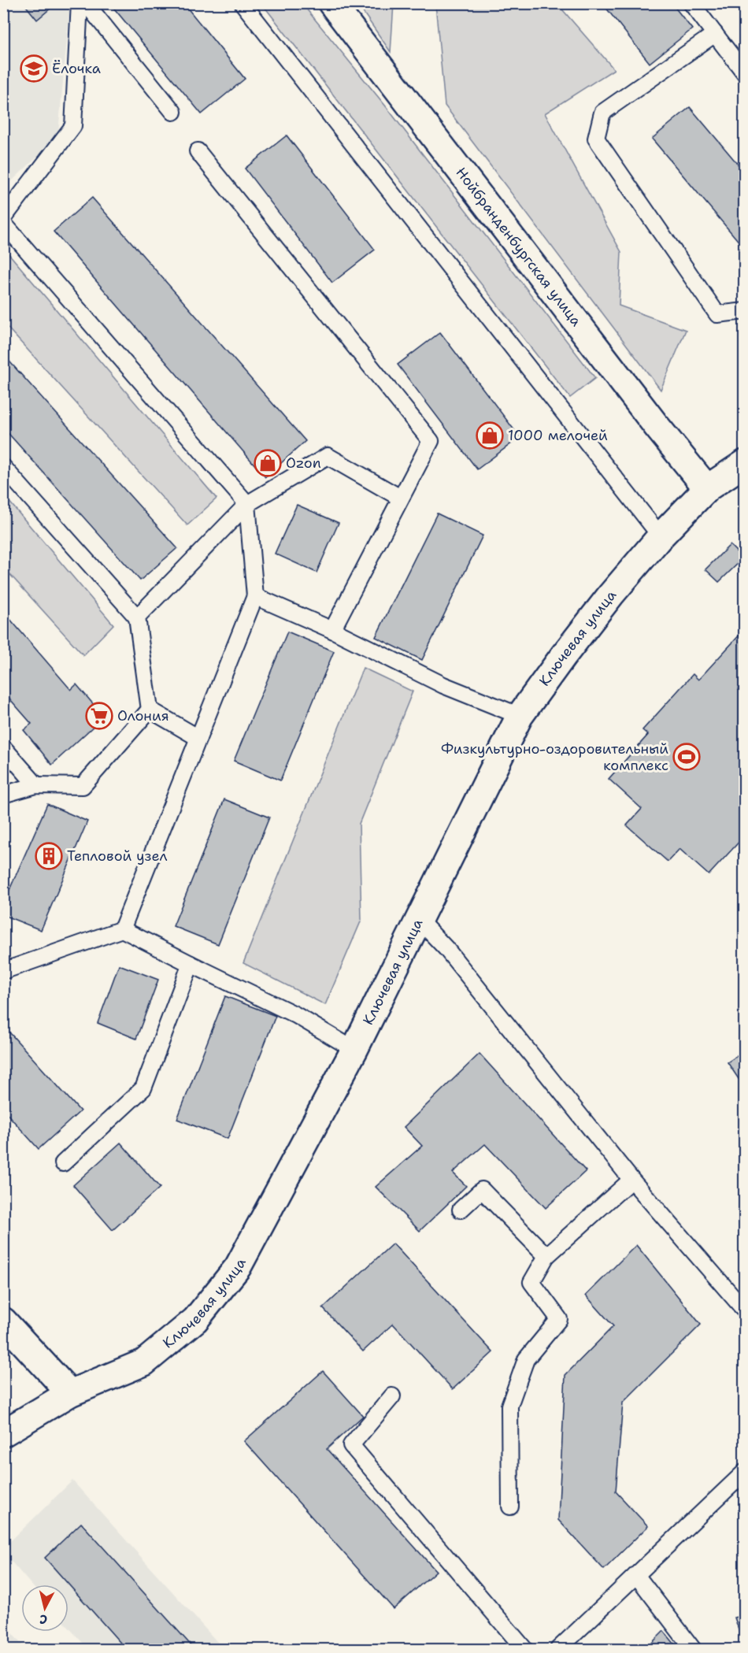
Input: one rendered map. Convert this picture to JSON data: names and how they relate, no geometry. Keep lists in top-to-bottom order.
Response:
{
  "streets": {
    "main road": ["Нойбранденбургская улица", "Ключевая улица"]
  },
  "crossings": [
    ["Нойбранденбургская улица", "Ключевая улица"]
  ],
  "places": {
    "school or university": ["Ёлочка"],
    "shop": ["1000 мелочей", "Ozon"],
    "supermarket": ["Олония"],
    "sports": ["Физкультурно-оздоровительный комплекс"],
    "building": ["Тепловой узел"]
  },
  "north": "bottom"
}
